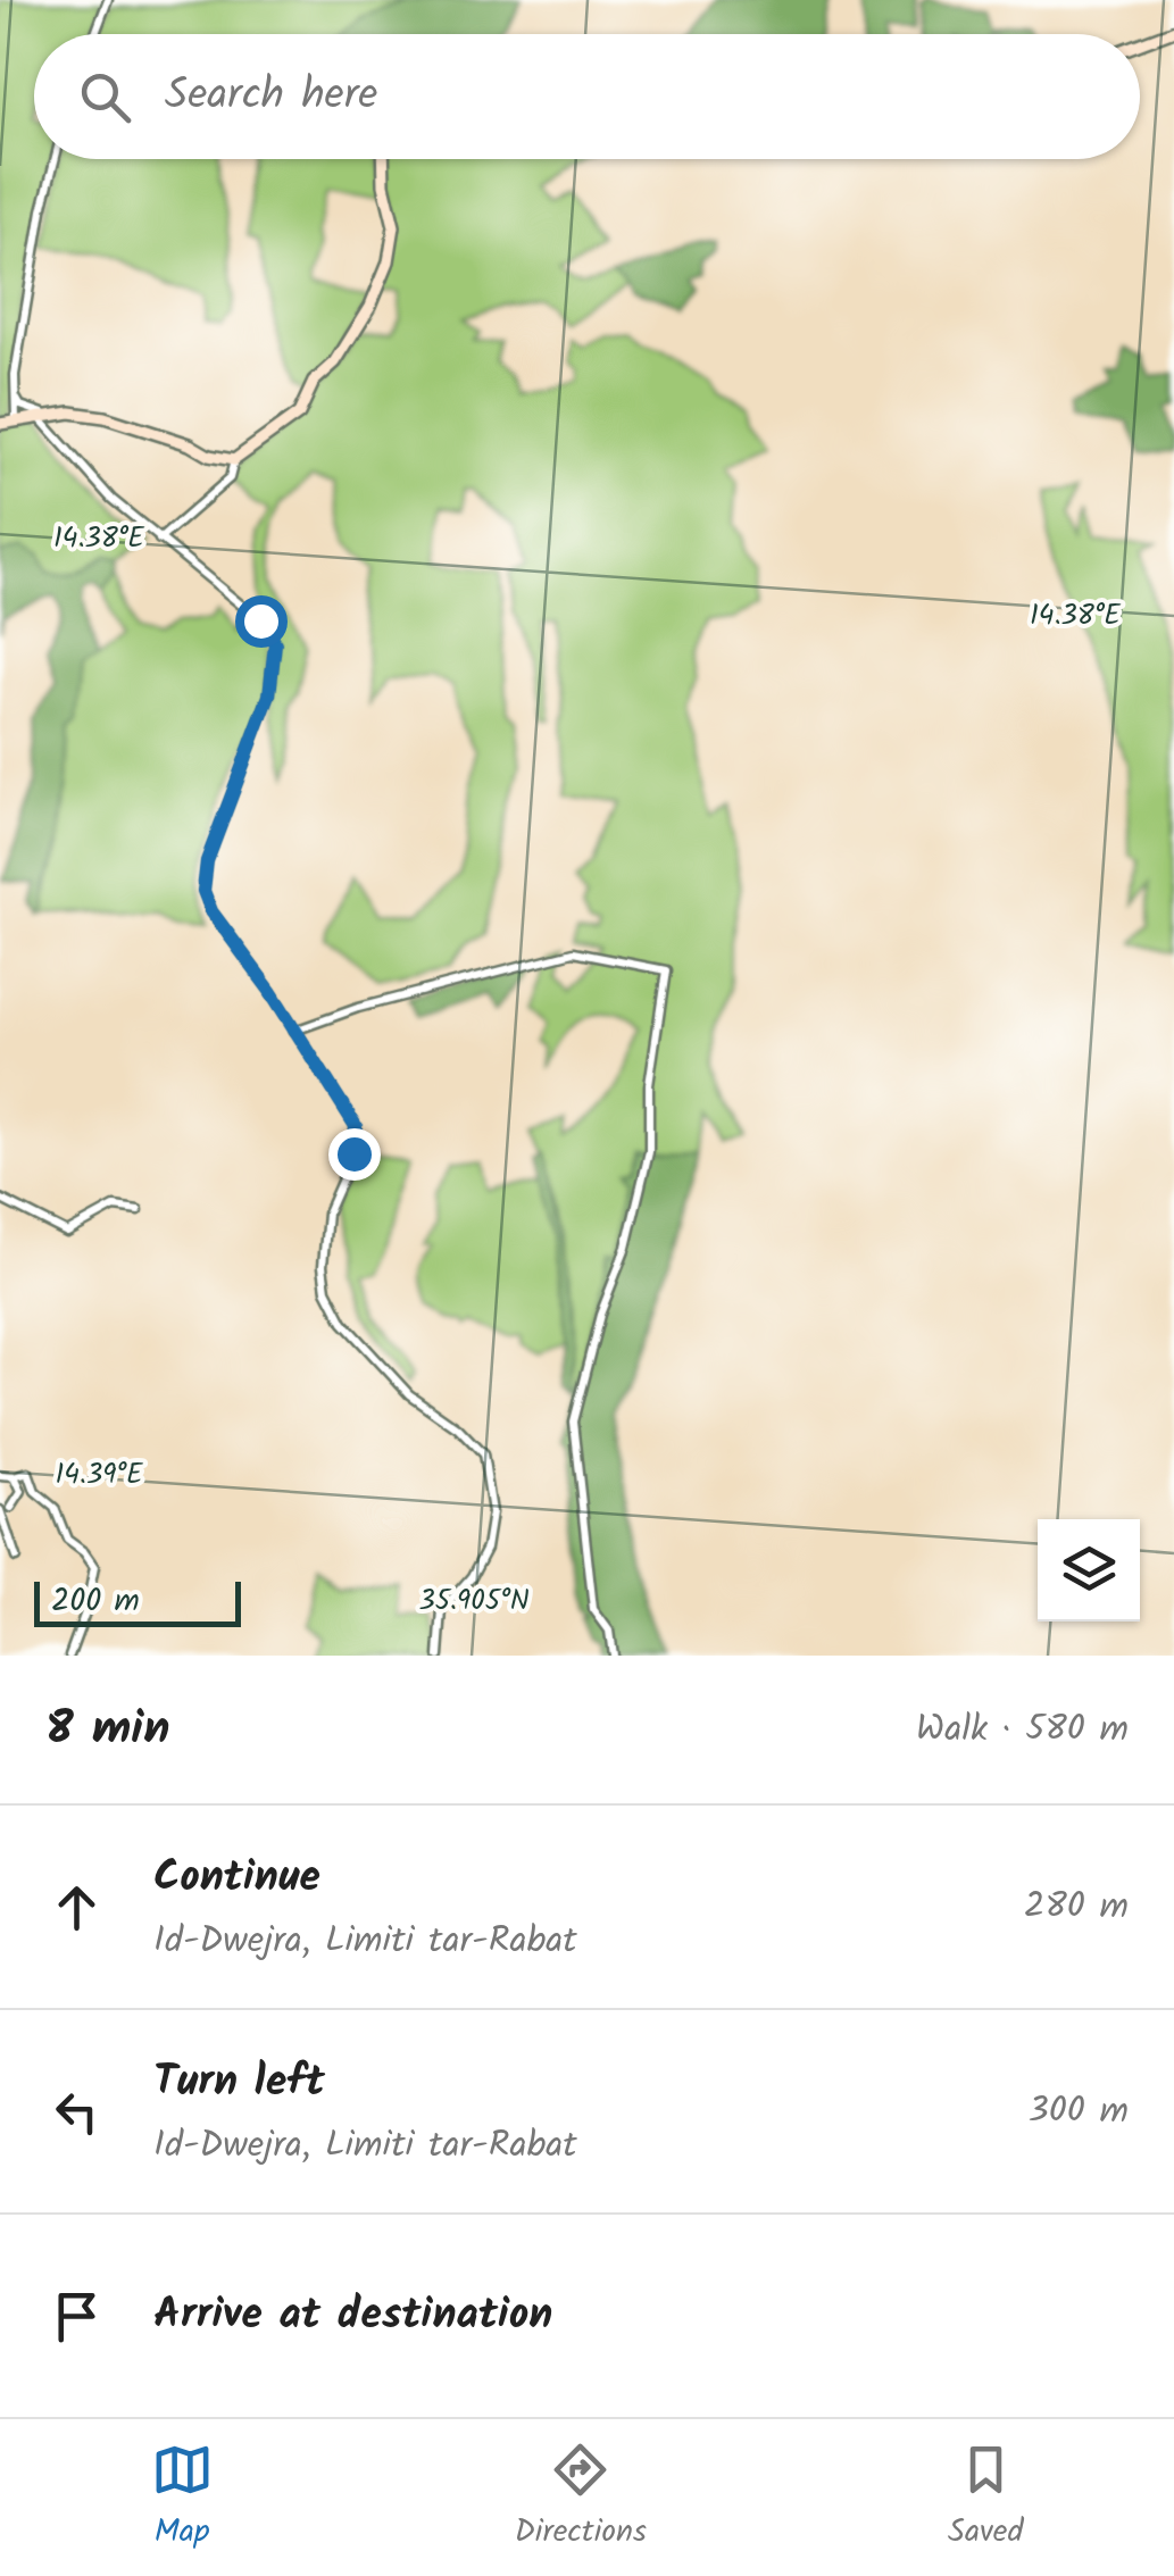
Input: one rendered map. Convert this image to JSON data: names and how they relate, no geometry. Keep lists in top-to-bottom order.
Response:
{
  "scale_bar": "200 m",
  "page": {
    "search": "Search here",
    "scale": "200 m",
    "heading": ["8 min", "Walk · 580 m"],
    "list": [
      ["Continue", "Id-Dwejra, Limiti tar-Rabat", "280 m"],
      ["Turn left", "Id-Dwejra, Limiti tar-Rabat", "300 m"],
      "Arrive at destination"
    ],
    "nav": ["Map", "Directions", "Saved"]
  },
  "coordinates": ["14.38°E", "14.39°E", "35.905°N"]
}
